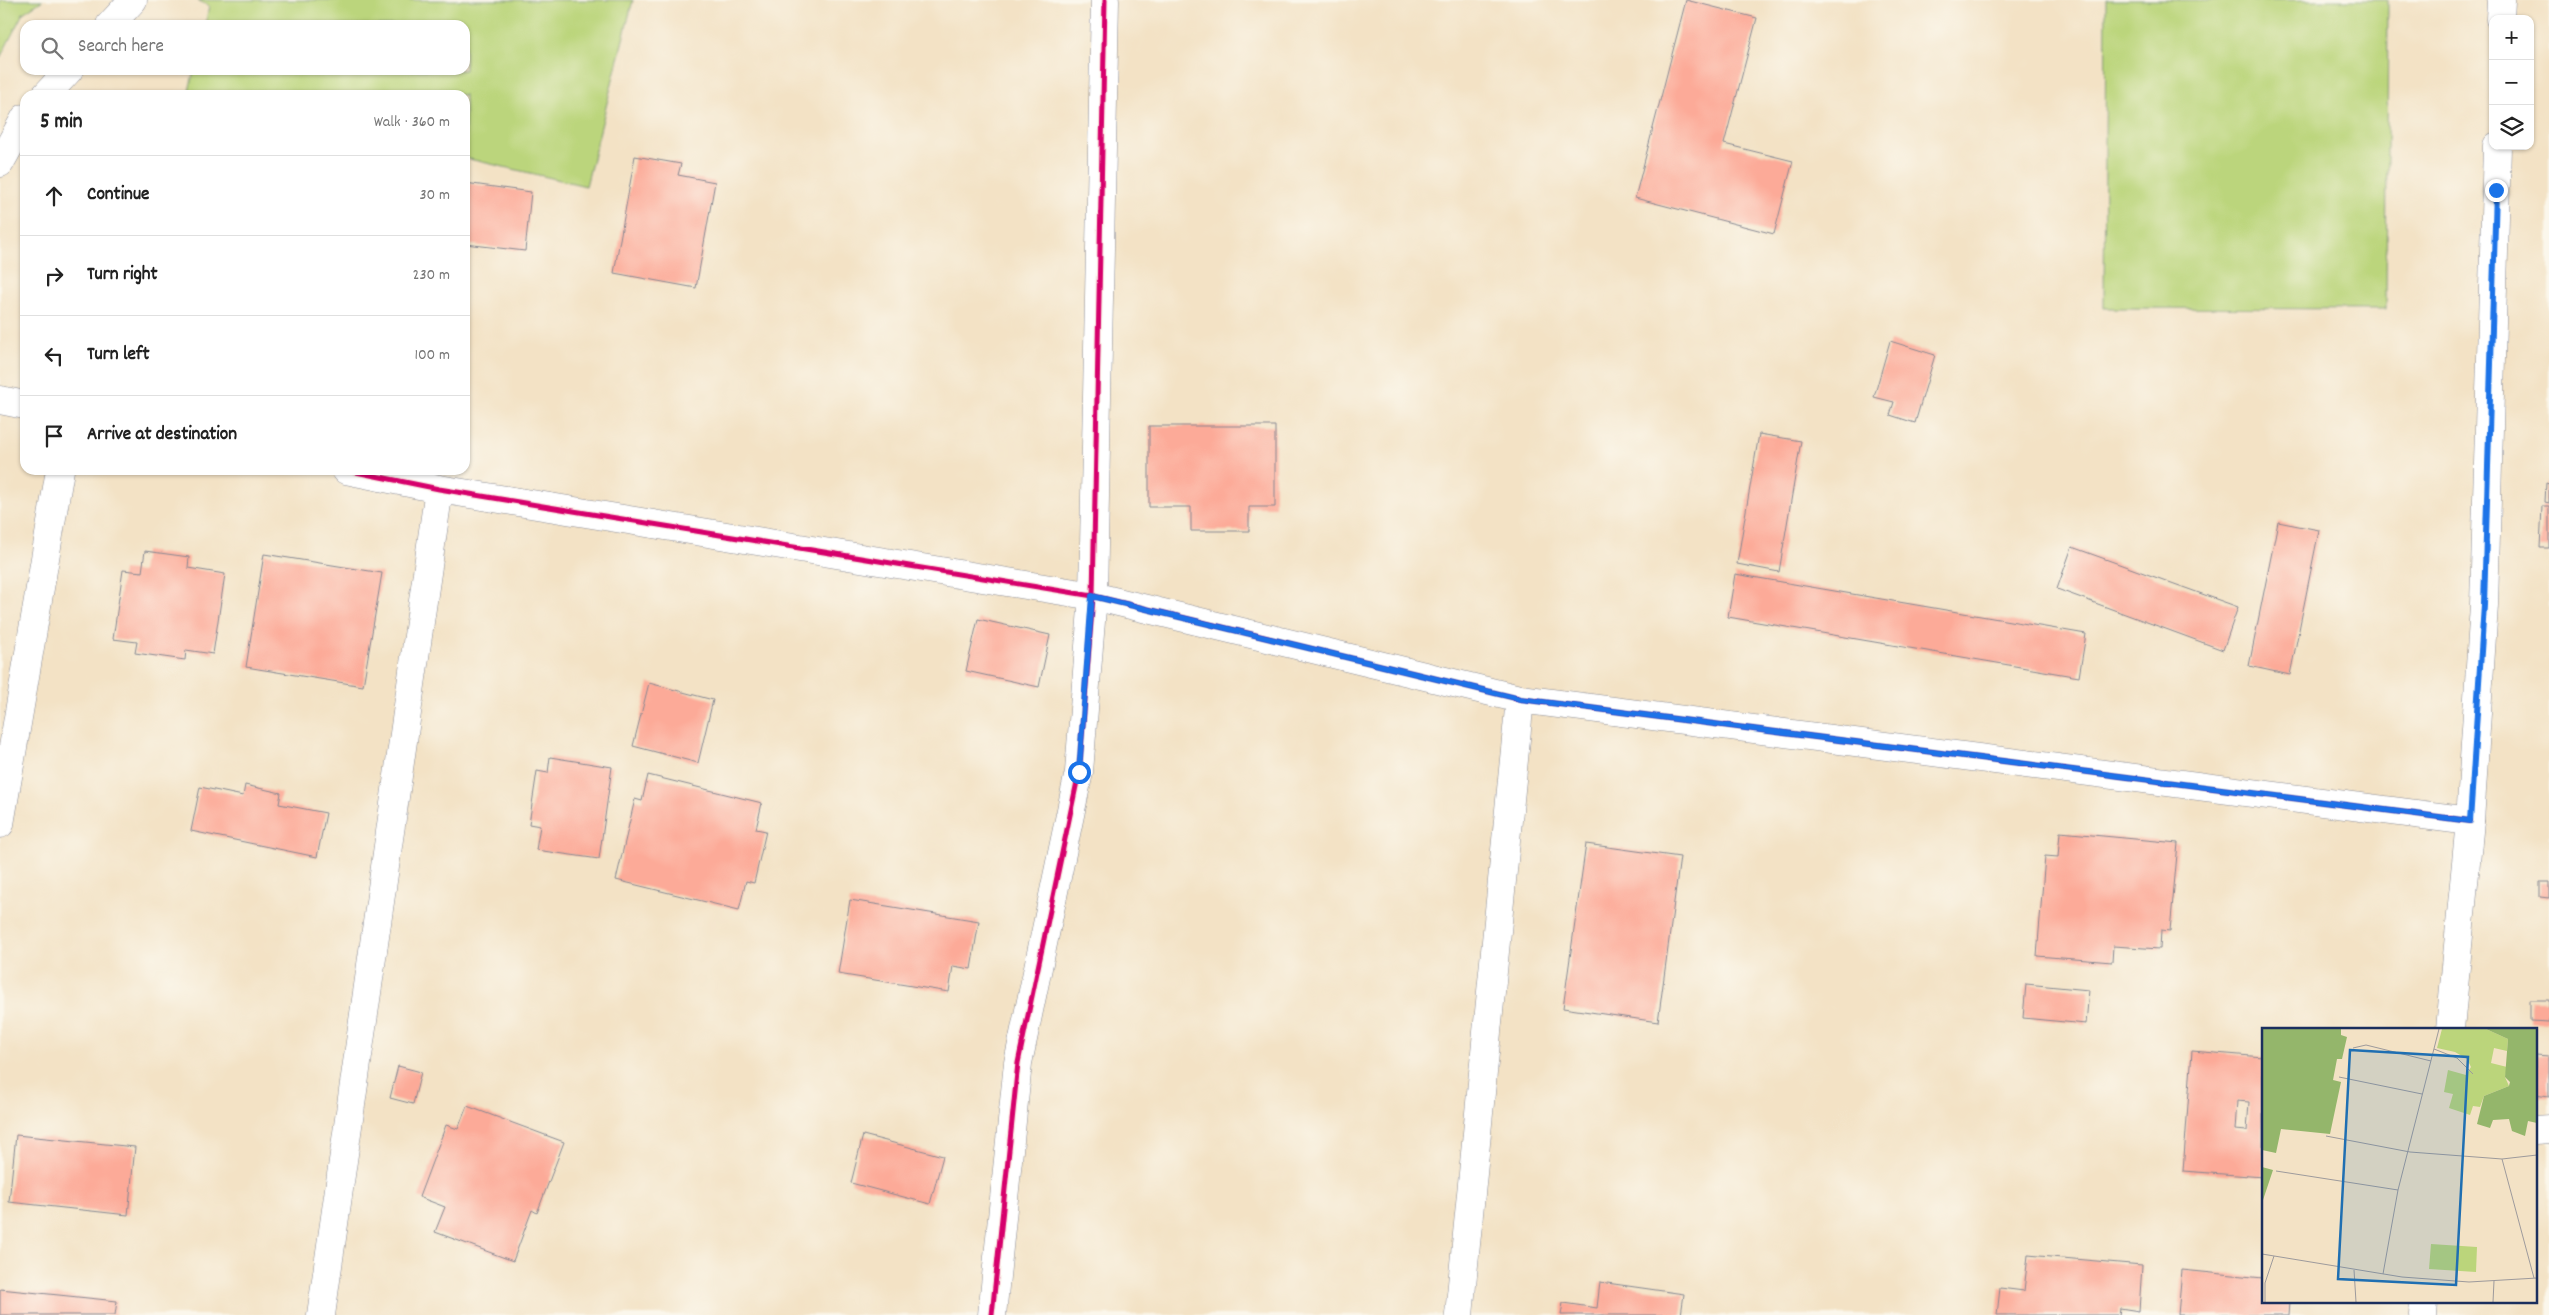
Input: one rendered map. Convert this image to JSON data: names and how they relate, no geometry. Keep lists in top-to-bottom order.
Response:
{
  "page": {
    "map_buttons": ["+", "−"],
    "search": "Search here",
    "heading": ["5 min", "Walk · 360 m"],
    "list": [
      ["Continue", "30 m"],
      ["Turn right", "230 m"],
      ["Turn left", "100 m"],
      "Arrive at destination"
    ]
  }
}
